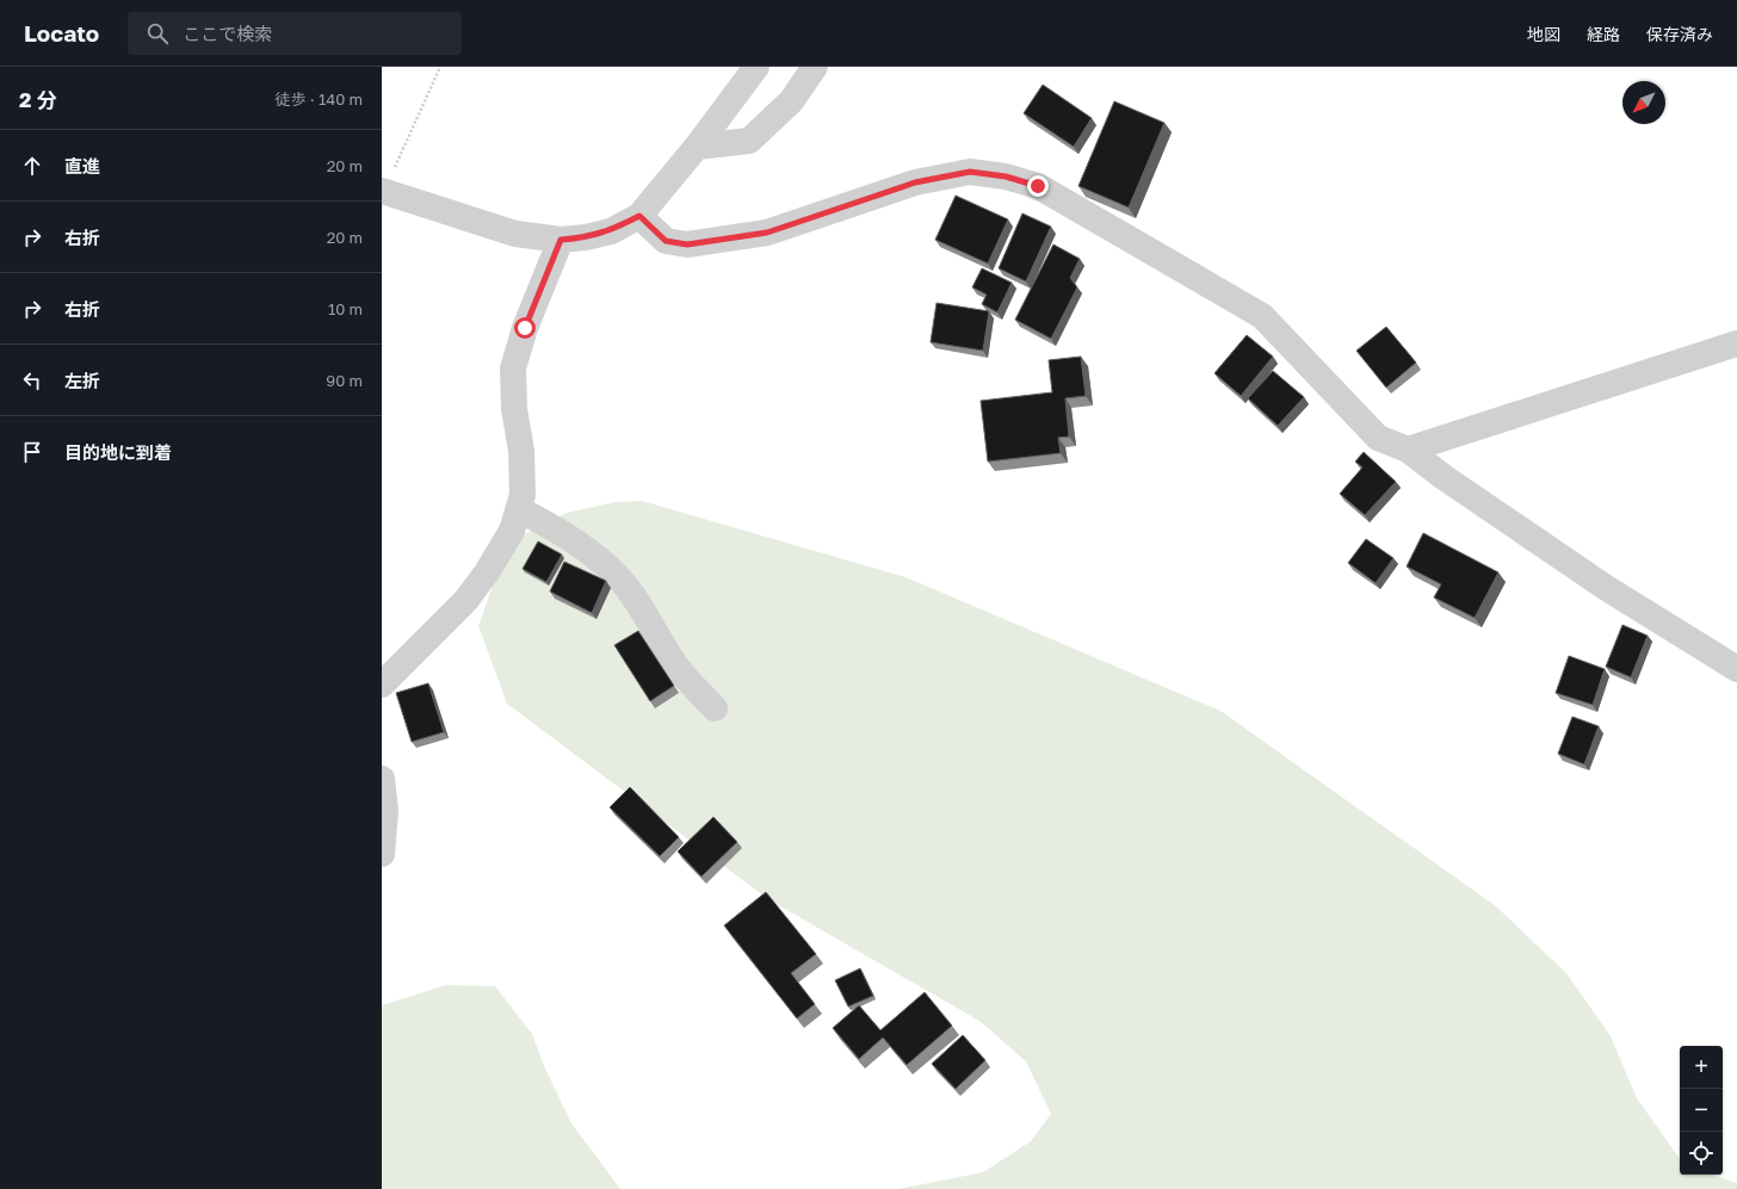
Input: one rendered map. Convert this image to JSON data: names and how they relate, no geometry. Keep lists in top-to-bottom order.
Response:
{
  "north": "bottom left",
  "page": {
    "header": "Locato",
    "search": "ここで検索",
    "nav": ["地図", "経路", "保存済み"],
    "heading": ["2 分", "徒歩 · 140 m"],
    "list": [
      ["直進", "20 m"],
      ["右折", "20 m"],
      ["右折", "10 m"],
      ["左折", "90 m"],
      "目的地に到着"
    ],
    "map_buttons": ["+", "−"]
  }
}
